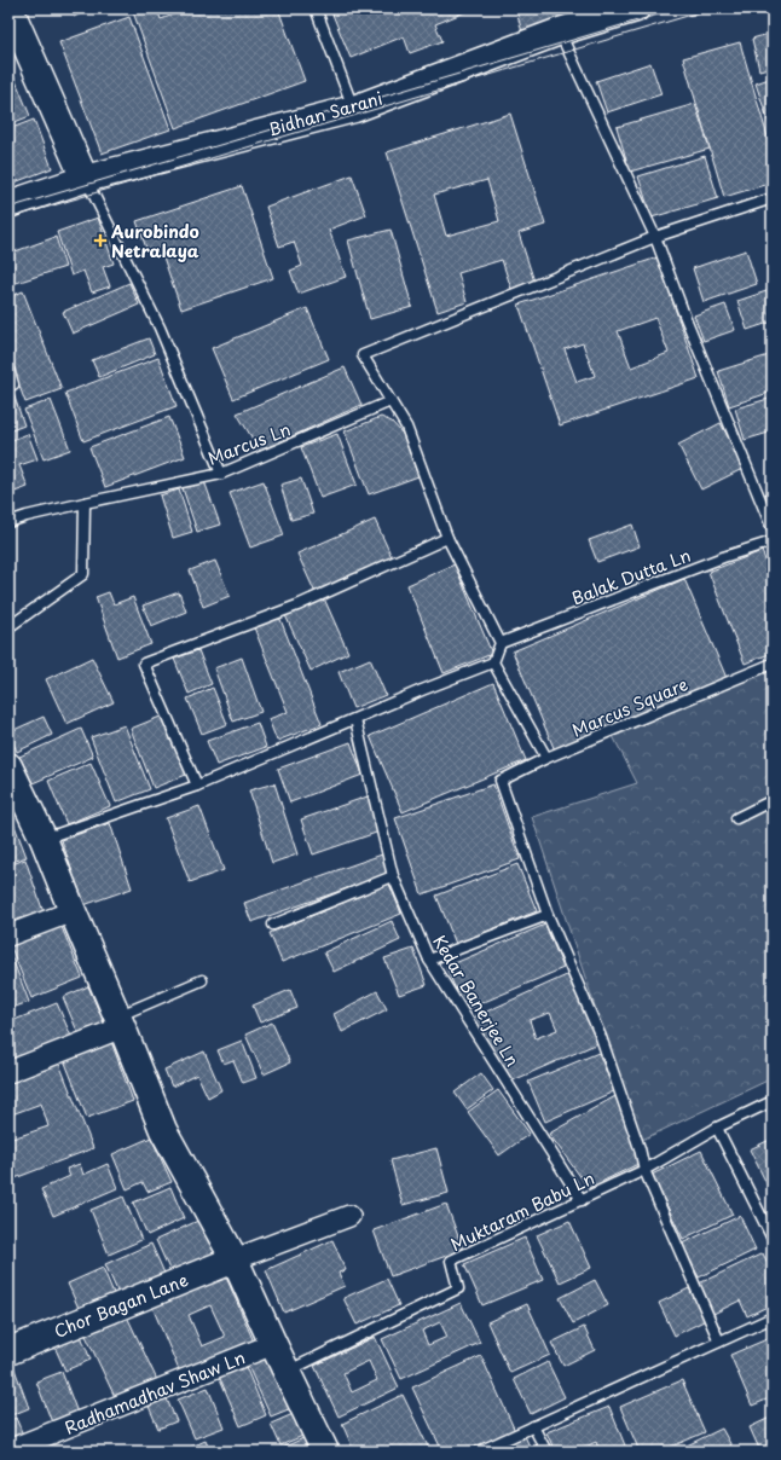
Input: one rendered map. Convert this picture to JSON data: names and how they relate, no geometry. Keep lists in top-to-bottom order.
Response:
{
  "streets": {
    "street": ["Bidhan Sarani", "Chor Bagan Lane", "Radhamadhav Shaw Ln"],
    "lane": [
      "Marcus Ln",
      "Balak Dutta Ln",
      "Marcus Square",
      "Kedar Banerjee Ln",
      "Muktaram Babu Ln"
    ]
  },
  "crossings": [
    ["Kedar Banerjee Ln", "Muktaram Babu Ln"]
  ],
  "places": {
    "health": ["Aurobindo Netralaya"]
  }
}
